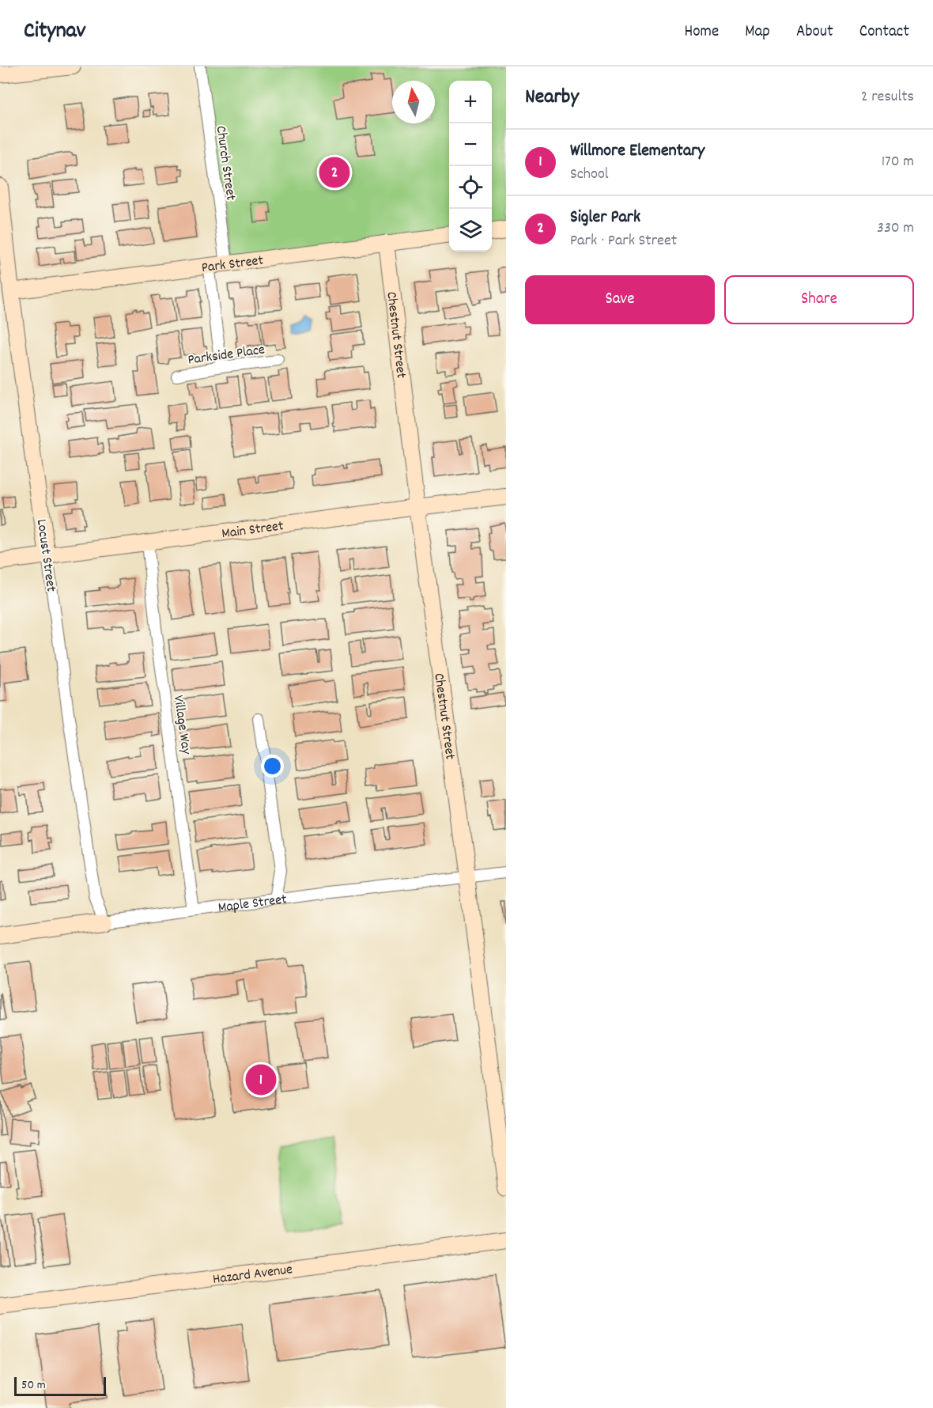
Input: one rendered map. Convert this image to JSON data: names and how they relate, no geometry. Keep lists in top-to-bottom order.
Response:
{
  "streets": {
    "street": [
      "Church Street",
      "Park Street",
      "Chestnut Street",
      "Parkside Place",
      "Main Street",
      "Locust Street",
      "Village Way",
      "Maple Street",
      "Hazard Avenue"
    ]
  },
  "crossings": [
    ["Church Street", "Park Street"],
    ["Park Street", "Chestnut Street"],
    ["Park Street", "Locust Street"],
    ["Chestnut Street", "Main Street"],
    ["Chestnut Street", "Maple Street"],
    ["Main Street", "Locust Street"],
    ["Main Street", "Village Way"],
    ["Locust Street", "Maple Street"],
    ["Village Way", "Maple Street"]
  ],
  "scale_bar": "50 m",
  "north": "top",
  "page": {
    "header": "Citynav",
    "nav": [
      "Home",
      "Map",
      "About",
      "Contact"
    ],
    "heading": ["Nearby", "2 results"],
    "map_buttons": ["+", "−"],
    "list": [
      {
        "mark": "1",
        "name": "Willmore Elementary",
        "note": "School",
        "value": "170 m"
      },
      {
        "mark": "2",
        "name": "Sigler Park",
        "note": "Park · Park Street",
        "value": "330 m"
      }
    ],
    "pins": ["2", "1"],
    "buttons": ["Save", "Share"],
    "scale": "50 m"
  }
}
